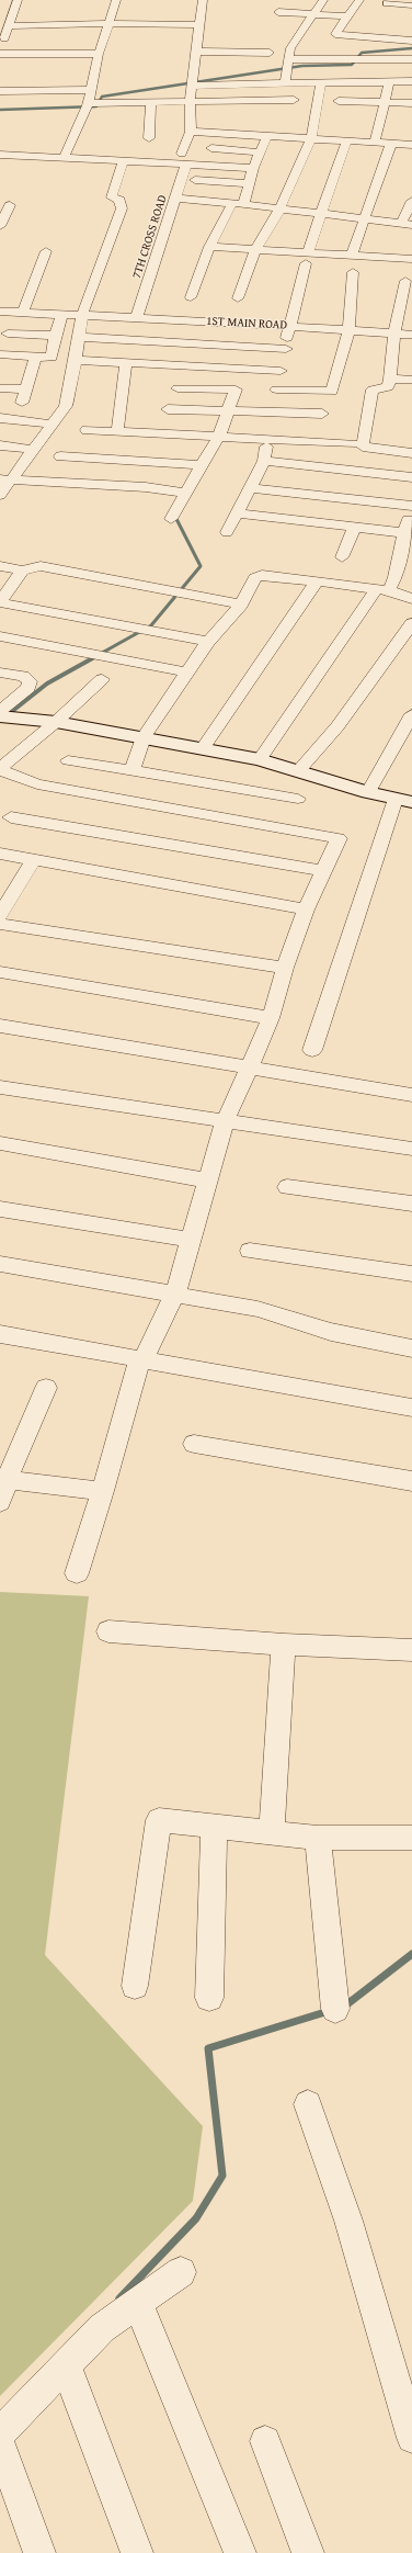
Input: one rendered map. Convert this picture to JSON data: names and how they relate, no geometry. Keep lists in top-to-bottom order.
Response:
{
  "streets": {
    "street": ["7TH CROSS ROAD", "1ST MAIN ROAD"]
  },
  "crossings": [
    ["7TH CROSS ROAD", "1ST MAIN ROAD"]
  ]
}
